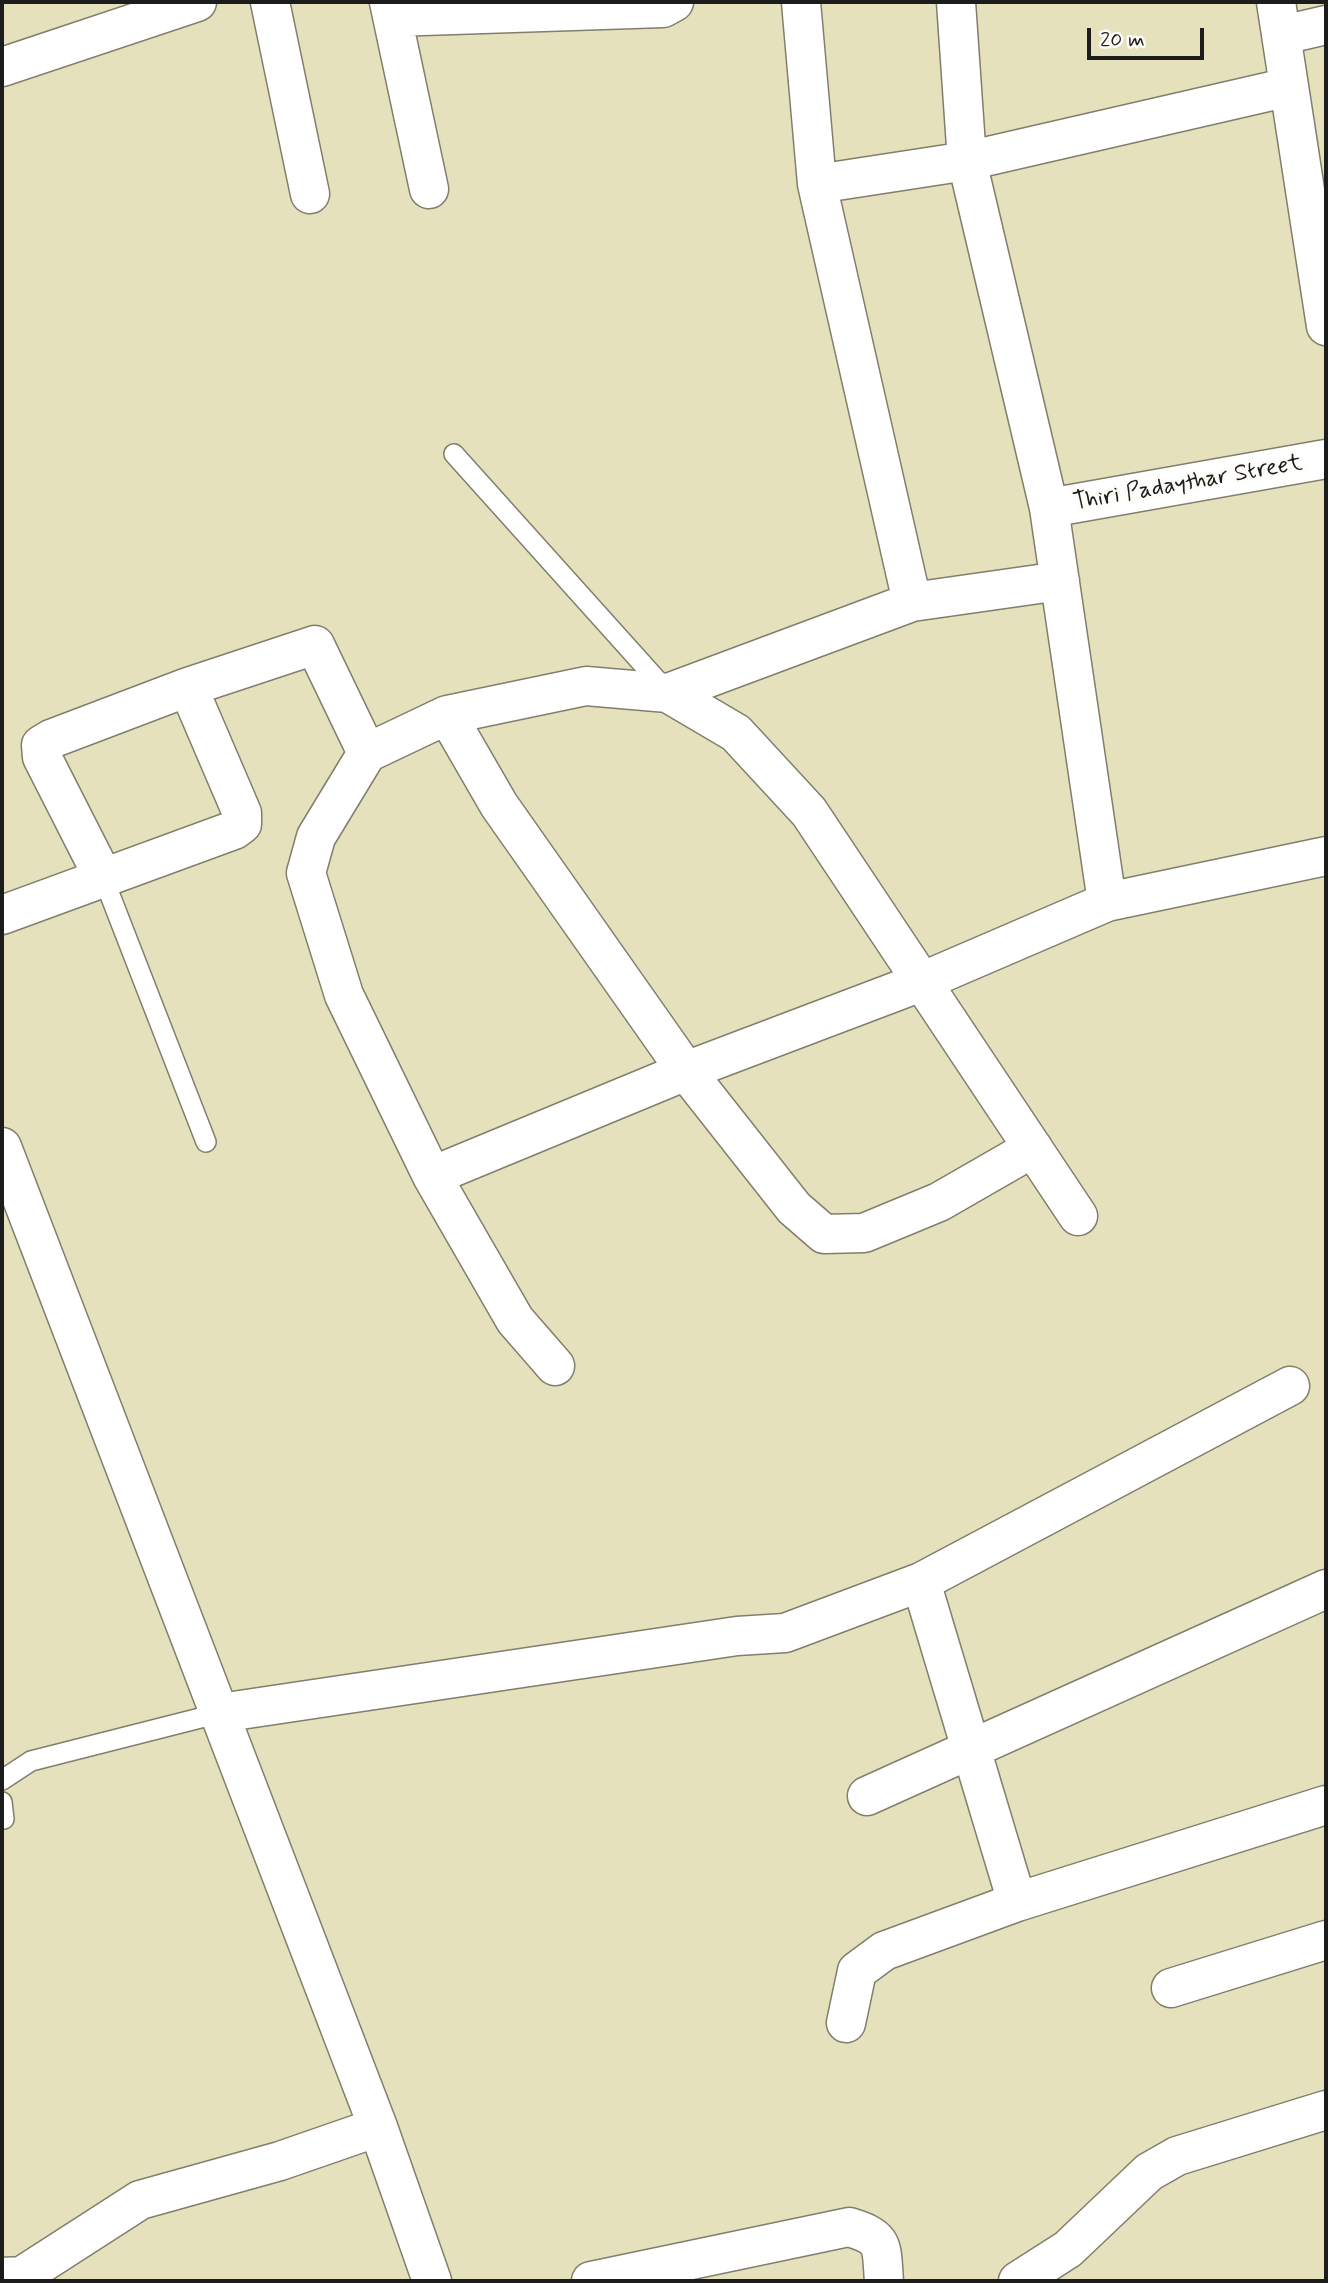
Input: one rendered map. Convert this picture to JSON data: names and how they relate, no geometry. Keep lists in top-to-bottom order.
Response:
{
  "streets": {
    "street": ["Thiri Padaythar Street"]
  },
  "scale_bar": "20 m"
}
